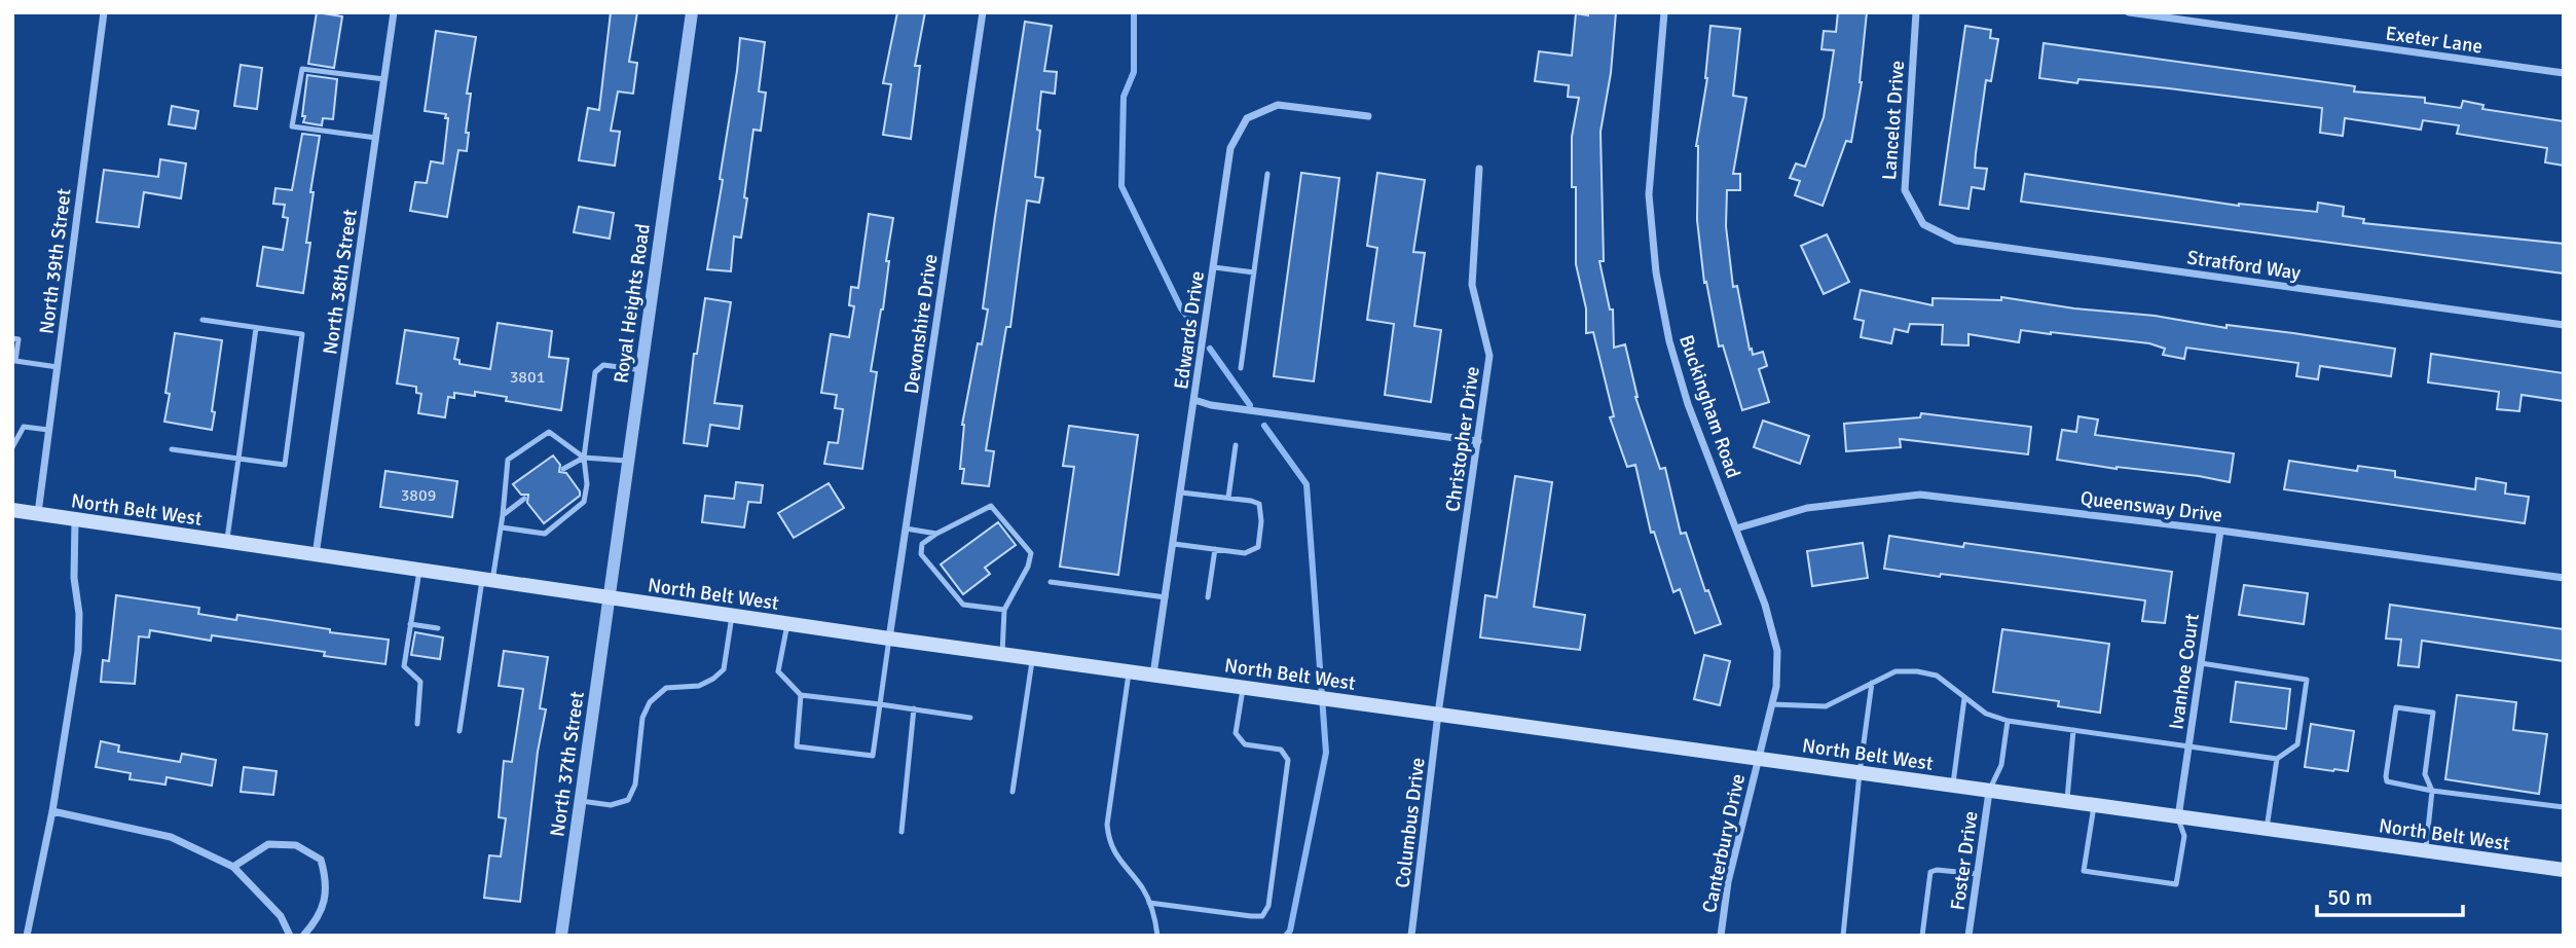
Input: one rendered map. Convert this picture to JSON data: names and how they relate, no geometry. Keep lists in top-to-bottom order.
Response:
{
  "streets": {
    "main road": ["North Belt West"],
    "street": [
      "Exeter Lane",
      "Lancelot Drive",
      "North 39th Street",
      "Stratford Way",
      "North 38th Street",
      "Royal Heights Road",
      "Devonshire Drive",
      "Edwards Drive",
      "Buckingham Road",
      "Christopher Drive",
      "Queensway Drive",
      "Ivanhoe Court",
      "North 37th Street",
      "Columbus Drive",
      "Canterbury Drive",
      "Foster Drive"
    ]
  },
  "crossings": [
    ["Lancelot Drive", "Stratford Way"],
    ["North 39th Street", "North Belt West"],
    ["North 38th Street", "North Belt West"],
    ["Royal Heights Road", "North Belt West"],
    ["Royal Heights Road", "North 37th Street"],
    ["Devonshire Drive", "North Belt West"],
    ["Edwards Drive", "North Belt West"],
    ["Buckingham Road", "Queensway Drive"],
    ["Buckingham Road", "North Belt West"],
    ["Buckingham Road", "Canterbury Drive"],
    ["Christopher Drive", "North Belt West"],
    ["Christopher Drive", "Columbus Drive"],
    ["Queensway Drive", "Ivanhoe Court"],
    ["North Belt West", "Ivanhoe Court"],
    ["North Belt West", "North 37th Street"],
    ["North Belt West", "Columbus Drive"],
    ["North Belt West", "Canterbury Drive"],
    ["North Belt West", "Foster Drive"]
  ],
  "house_numbers": ["3801", "3809"],
  "scale_bar": "50 m"
}
